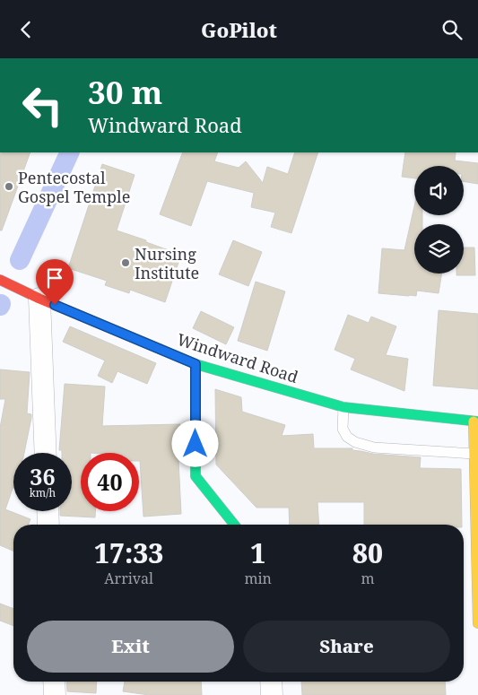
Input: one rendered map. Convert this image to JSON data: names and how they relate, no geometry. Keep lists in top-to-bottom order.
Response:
{
  "streets": {
    "main road": ["Windward Road"]
  },
  "places": ["Pentecostal Gospel Temple", "Nursing Institute"],
  "page": {
    "header": "GoPilot",
    "turn": ["30 m", "Windward Road"],
    "speed": "36 km/h",
    "limit": "40",
    "eta": [
      "17:33",
      "Arrival",
      "1",
      "min",
      "80",
      "m"
    ],
    "buttons": ["Exit", "Share"]
  }
}
